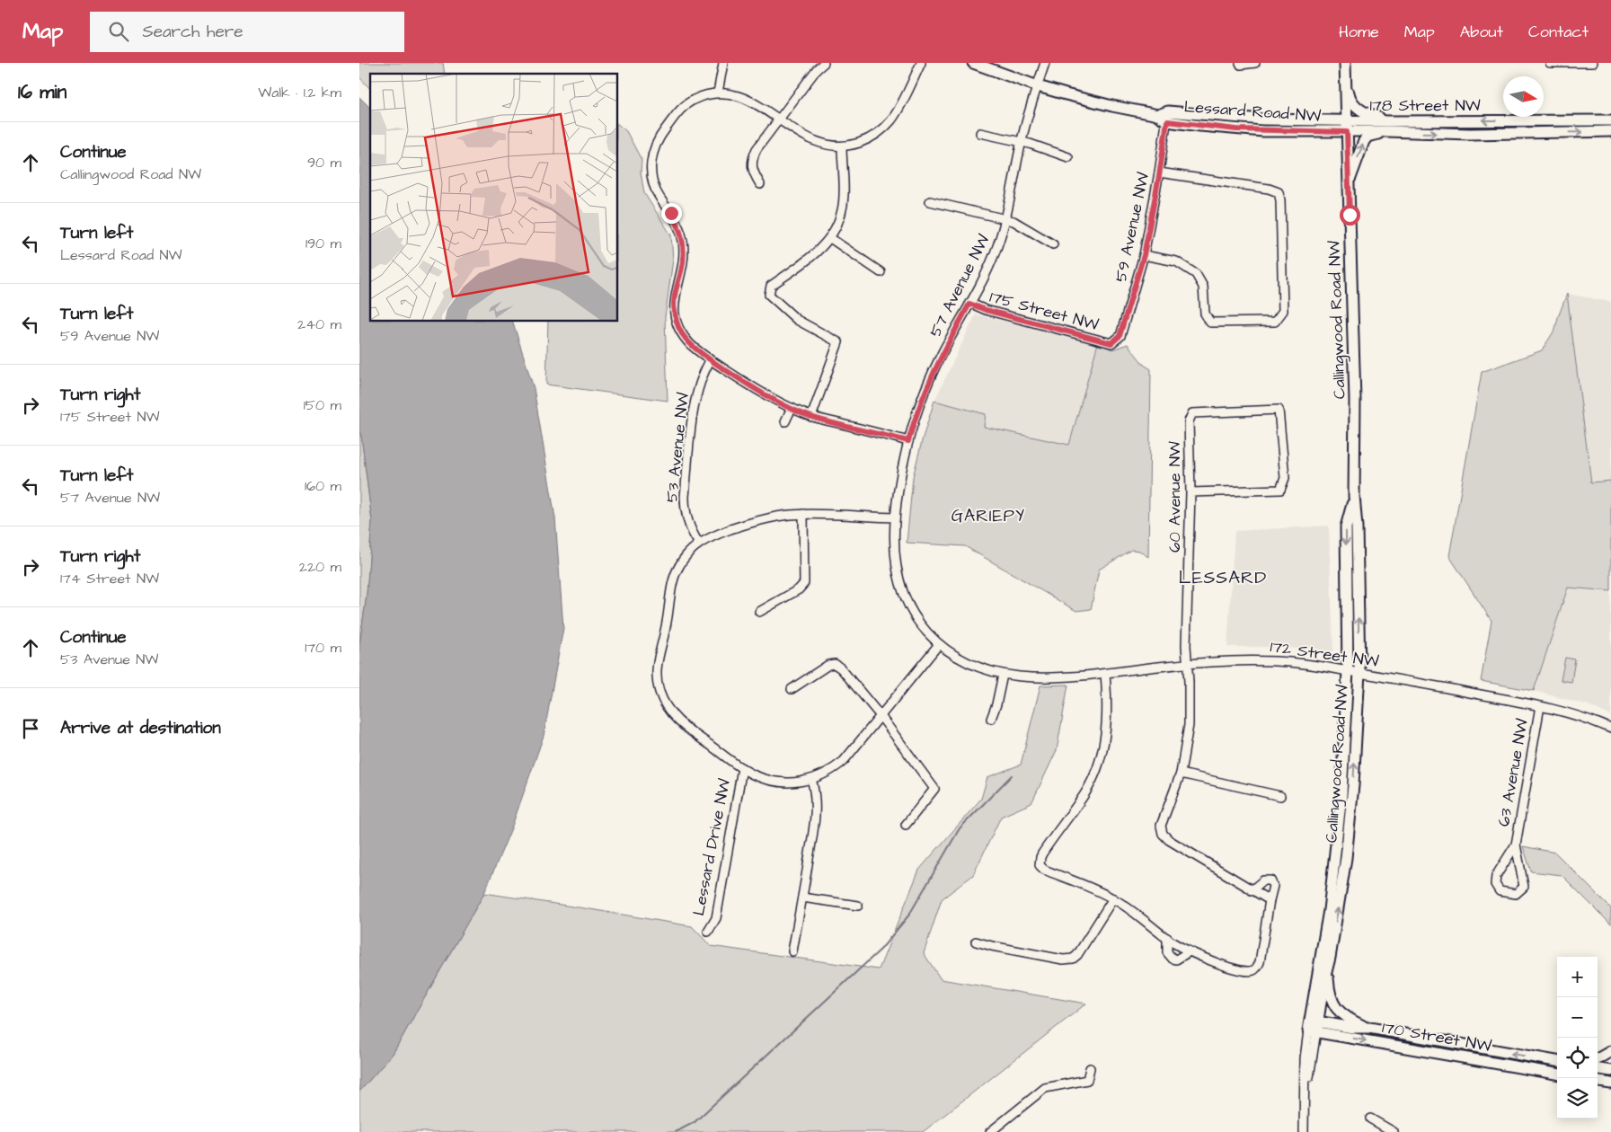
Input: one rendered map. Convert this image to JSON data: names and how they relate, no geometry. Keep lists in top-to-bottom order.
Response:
{
  "streets": {
    "main road": [
      "178 Street NW",
      "Lessard Road NW",
      "Callingwood Road NW",
      "170 Street NW"
    ],
    "street": [
      "59 Avenue NW",
      "57 Avenue NW",
      "175 Street NW",
      "53 Avenue NW",
      "60 Avenue NW",
      "172 Street NW",
      "63 Avenue NW",
      "Lessard Drive NW"
    ]
  },
  "crossings": [
    ["178 Street NW", "Lessard Road NW"],
    ["178 Street NW", "Callingwood Road NW"],
    ["Lessard Road NW", "59 Avenue NW"],
    ["Lessard Road NW", "57 Avenue NW"],
    ["Lessard Road NW", "Callingwood Road NW"],
    ["59 Avenue NW", "175 Street NW"],
    ["57 Avenue NW", "175 Street NW"],
    ["57 Avenue NW", "172 Street NW"],
    ["57 Avenue NW", "Lessard Drive NW"],
    ["Callingwood Road NW", "172 Street NW"],
    ["Callingwood Road NW", "170 Street NW"],
    ["53 Avenue NW", "Lessard Drive NW"],
    ["60 Avenue NW", "172 Street NW"],
    ["172 Street NW", "63 Avenue NW"],
    ["172 Street NW", "Lessard Drive NW"]
  ],
  "districts": ["GARIEPY", "LESSARD"],
  "north": "right",
  "page": {
    "header": "Map",
    "search": "Search here",
    "nav": [
      "Home",
      "Map",
      "About",
      "Contact"
    ],
    "heading": ["16 min", "Walk · 1.2 km"],
    "list": [
      ["Continue", "Callingwood Road NW", "90 m"],
      ["Turn left", "Lessard Road NW", "190 m"],
      ["Turn left", "59 Avenue NW", "240 m"],
      ["Turn right", "175 Street NW", "150 m"],
      ["Turn left", "57 Avenue NW", "160 m"],
      ["Turn right", "174 Street NW", "220 m"],
      ["Continue", "53 Avenue NW", "170 m"],
      "Arrive at destination"
    ],
    "map_buttons": ["+", "−"]
  }
}
